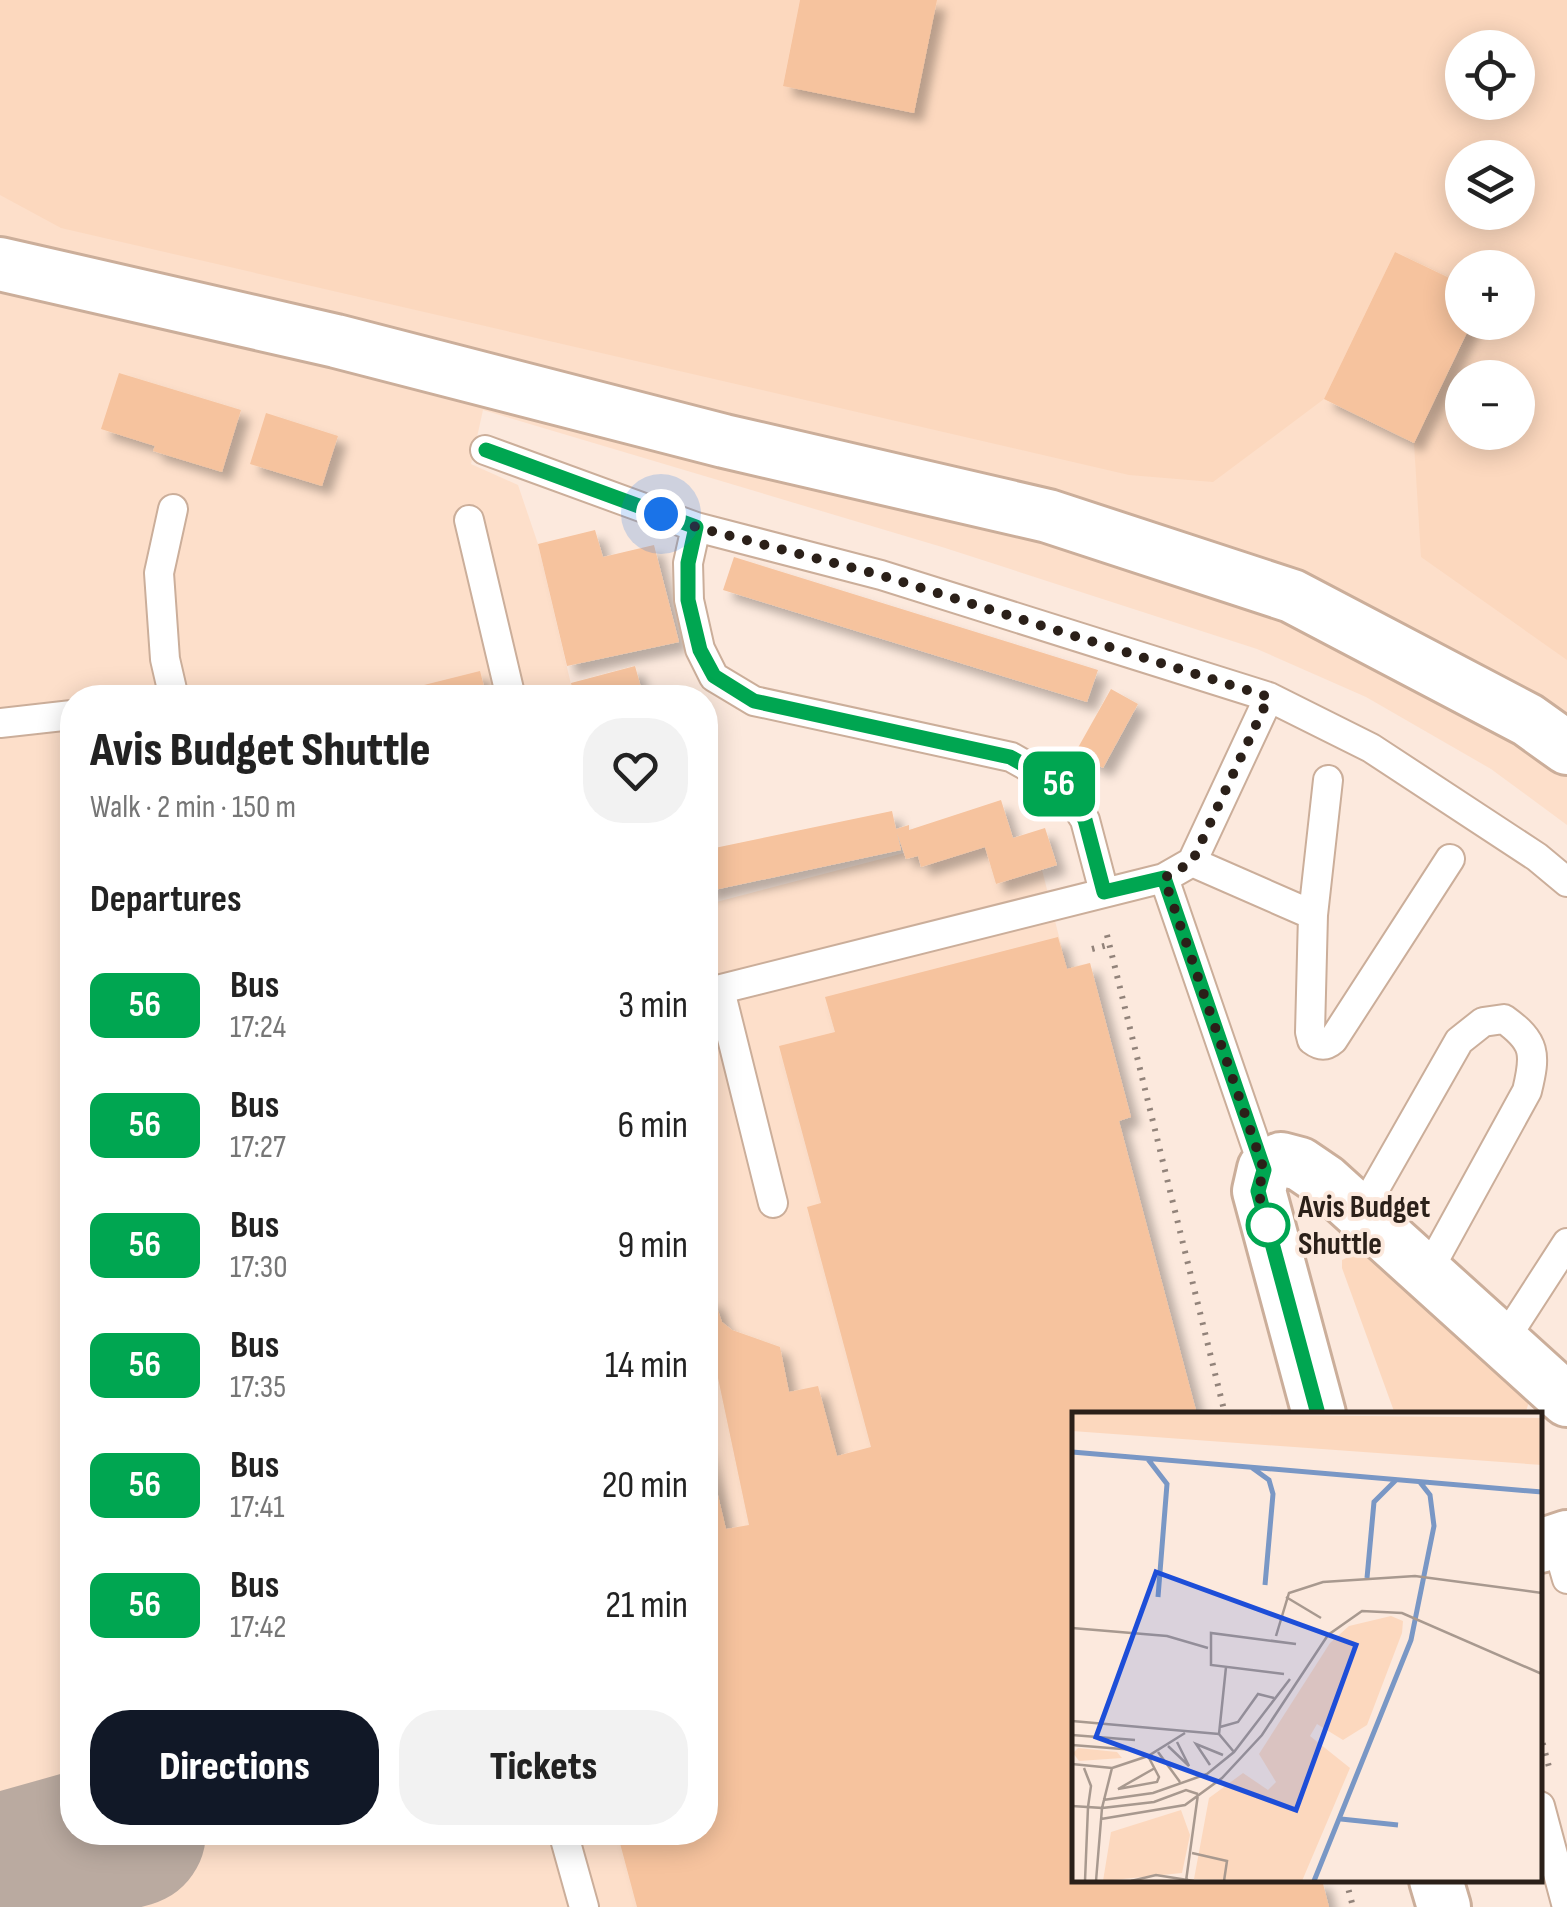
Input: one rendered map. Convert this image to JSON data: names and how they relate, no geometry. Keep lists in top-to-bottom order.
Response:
{
  "places": ["Avis Budget Shuttle"],
  "lines": ["bus line 56"],
  "page": {
    "on_map": "56",
    "map_buttons": ["+", "−"],
    "heading": [
      ["Avis Budget Shuttle", "Walk · 2 min · 150 m"],
      "Departures"
    ],
    "list": [
      {
        "mark": "56",
        "name": "Bus",
        "note": "17:24",
        "value": "3 min"
      },
      {
        "mark": "56",
        "name": "Bus",
        "note": "17:27",
        "value": "6 min"
      },
      {
        "mark": "56",
        "name": "Bus",
        "note": "17:30",
        "value": "9 min"
      },
      {
        "mark": "56",
        "name": "Bus",
        "note": "17:35",
        "value": "14 min"
      },
      {
        "mark": "56",
        "name": "Bus",
        "note": "17:41",
        "value": "20 min"
      },
      {
        "mark": "56",
        "name": "Bus",
        "note": "17:42",
        "value": "21 min"
      }
    ],
    "buttons": ["Directions", "Tickets"]
  }
}
